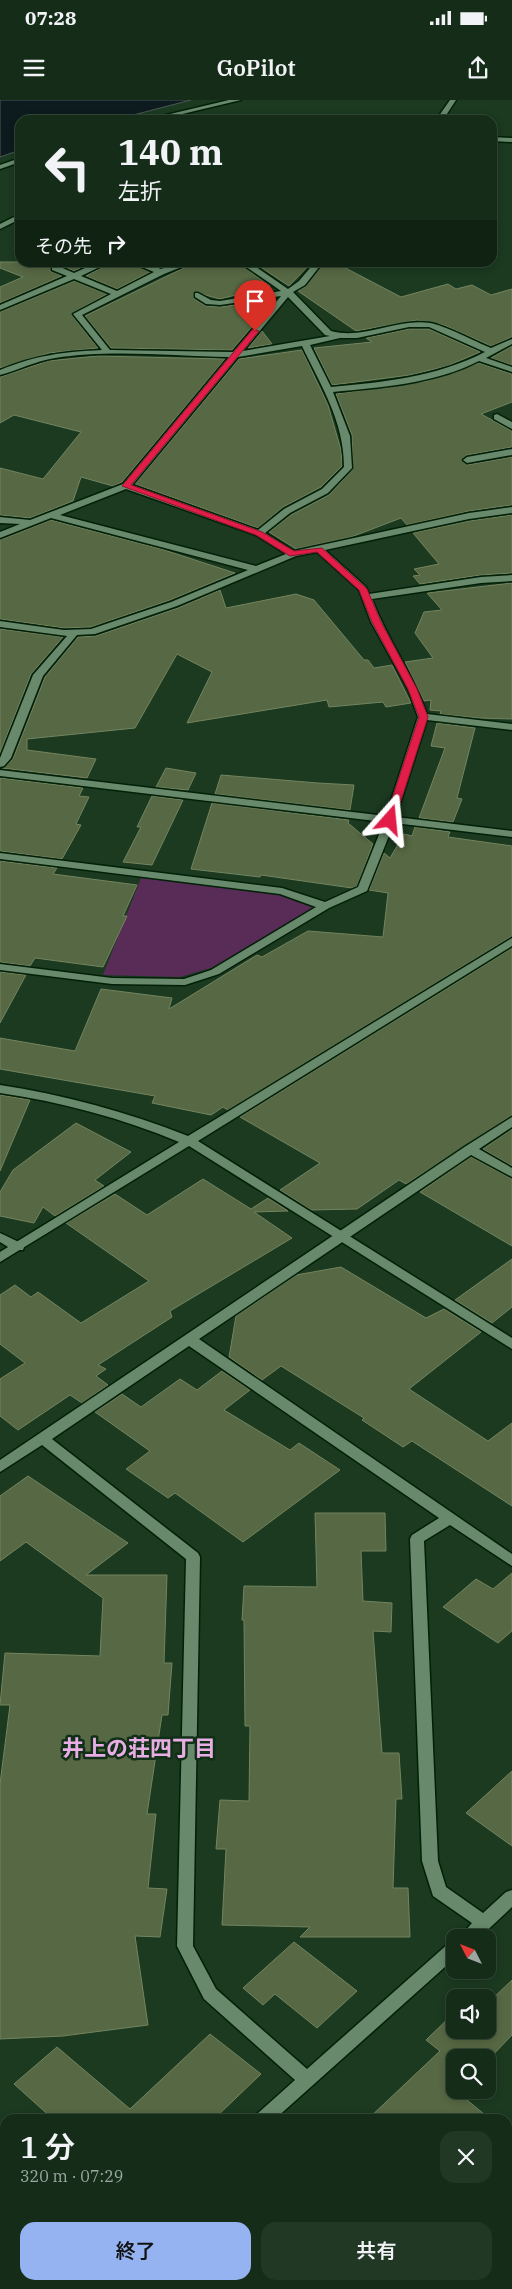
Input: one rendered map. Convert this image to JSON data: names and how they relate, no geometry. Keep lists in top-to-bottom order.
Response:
{
  "districts": ["井上の荘四丁目"],
  "north": "top left",
  "page": {
    "status": "07:28",
    "header": "GoPilot",
    "turn": ["140 m", "左折"],
    "then": "その先",
    "heading": ["1 分", "320 m · 07:29"],
    "buttons": ["終了", "共有"]
  }
}
